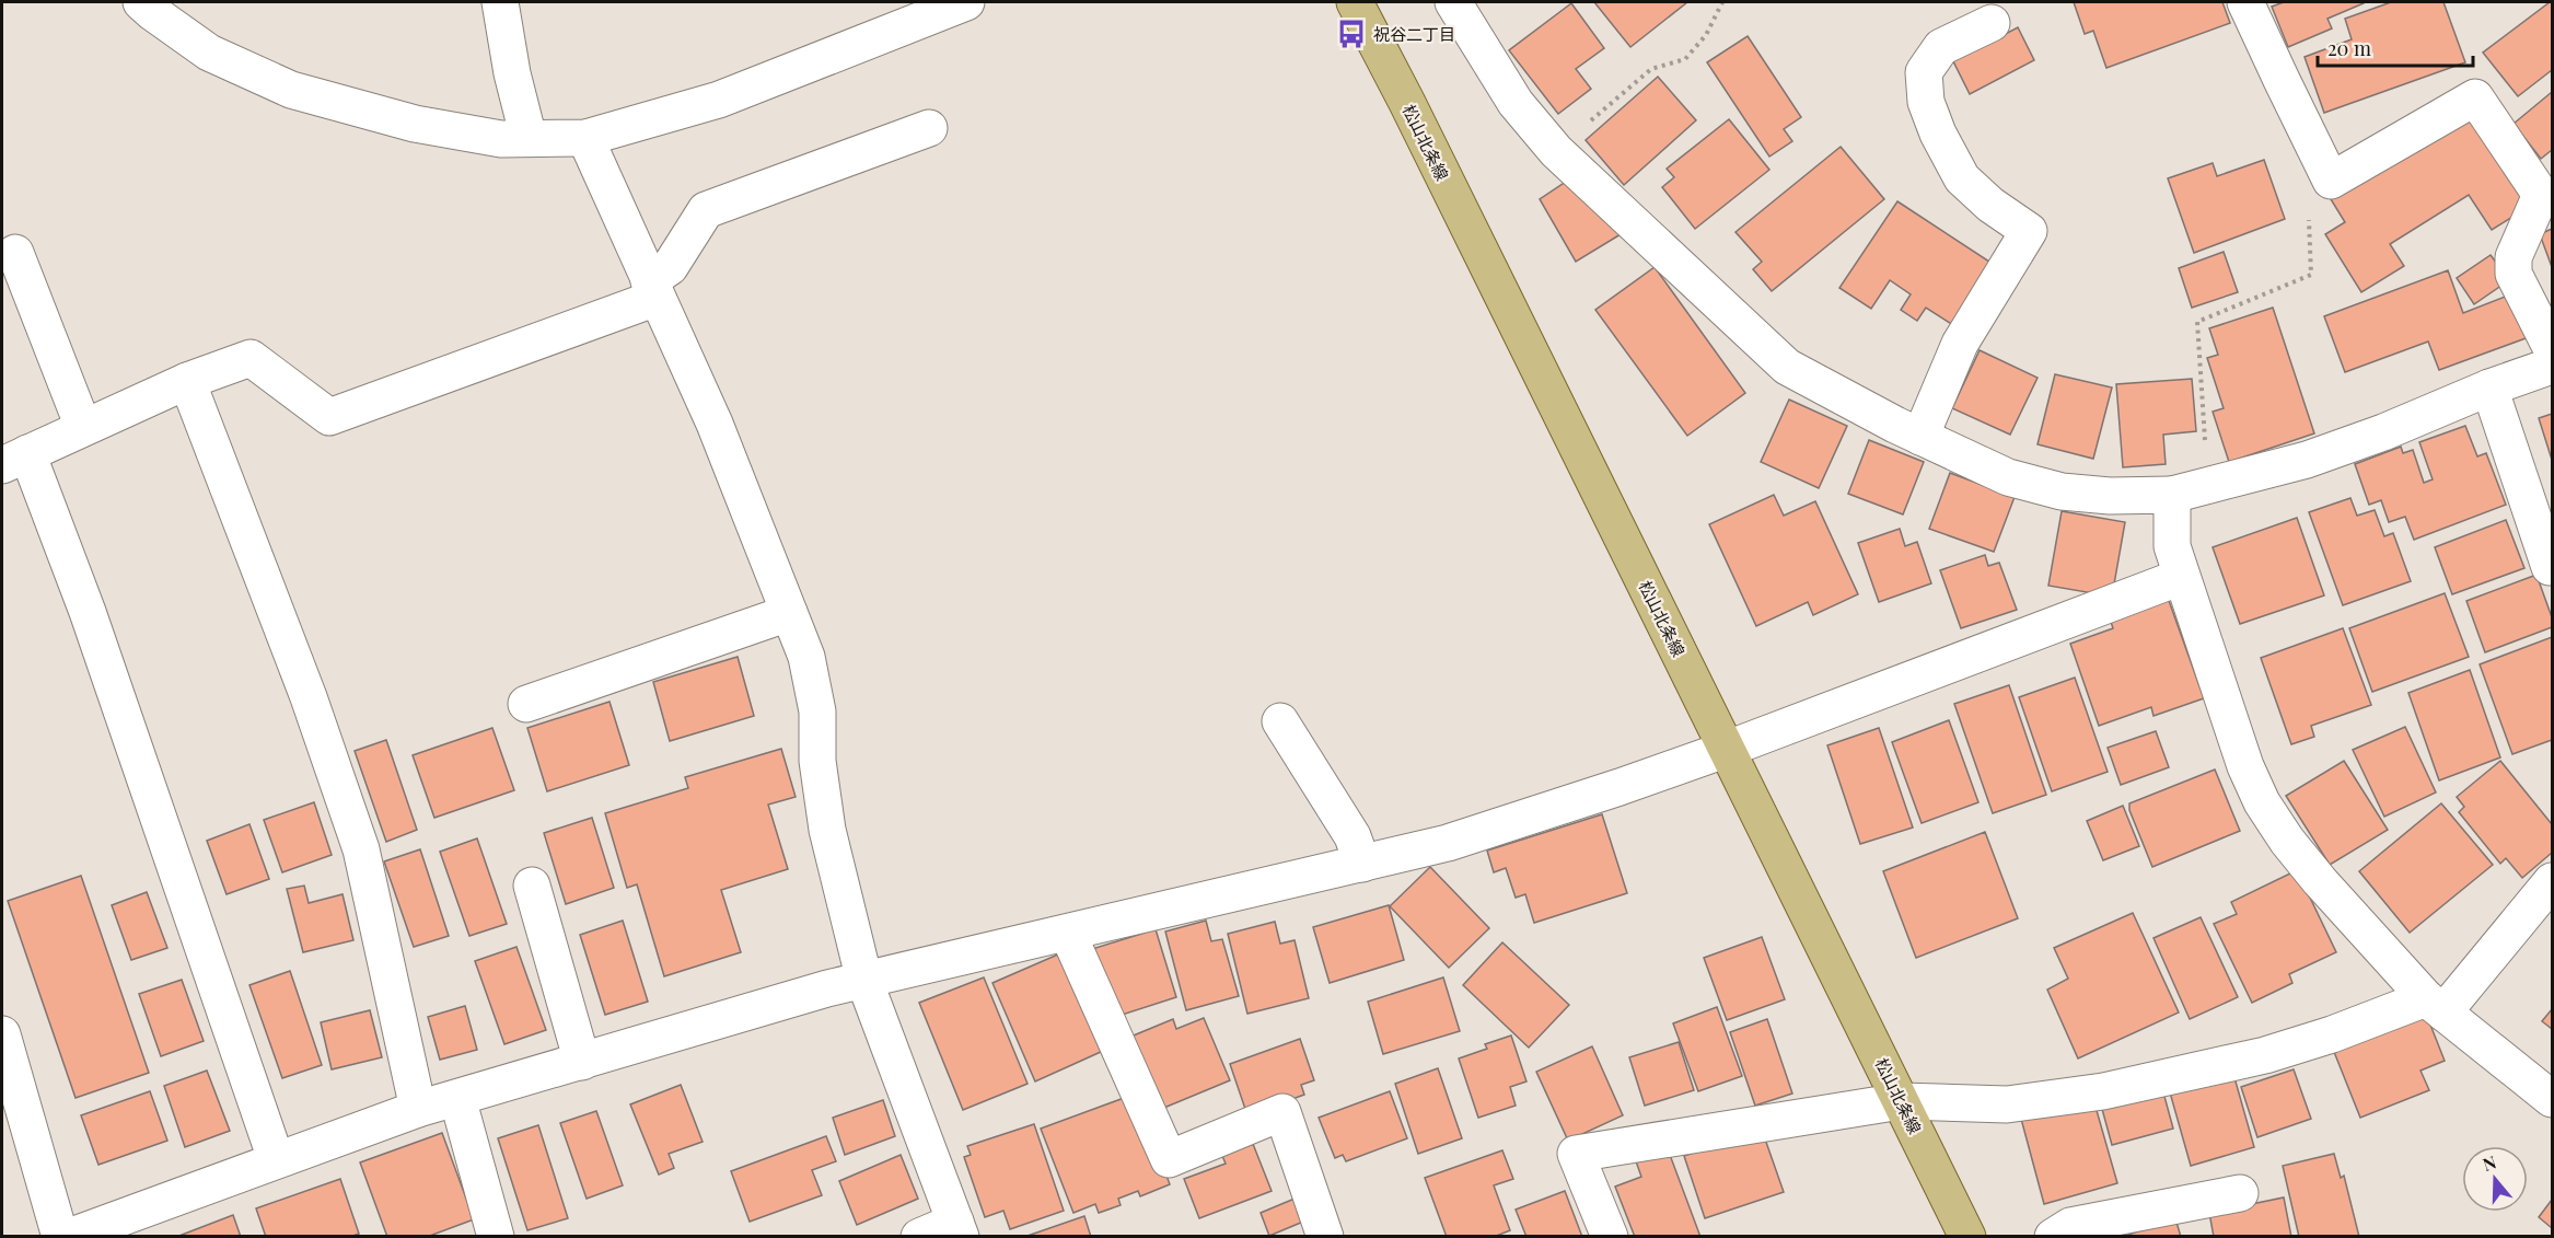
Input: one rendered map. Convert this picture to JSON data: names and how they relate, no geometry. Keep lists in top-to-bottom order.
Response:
{
  "streets": {
    "main road": ["松山北条線"]
  },
  "places": {
    "bus stop": ["祝谷二丁目"]
  },
  "scale_bar": "20 m",
  "north": "top"
}
